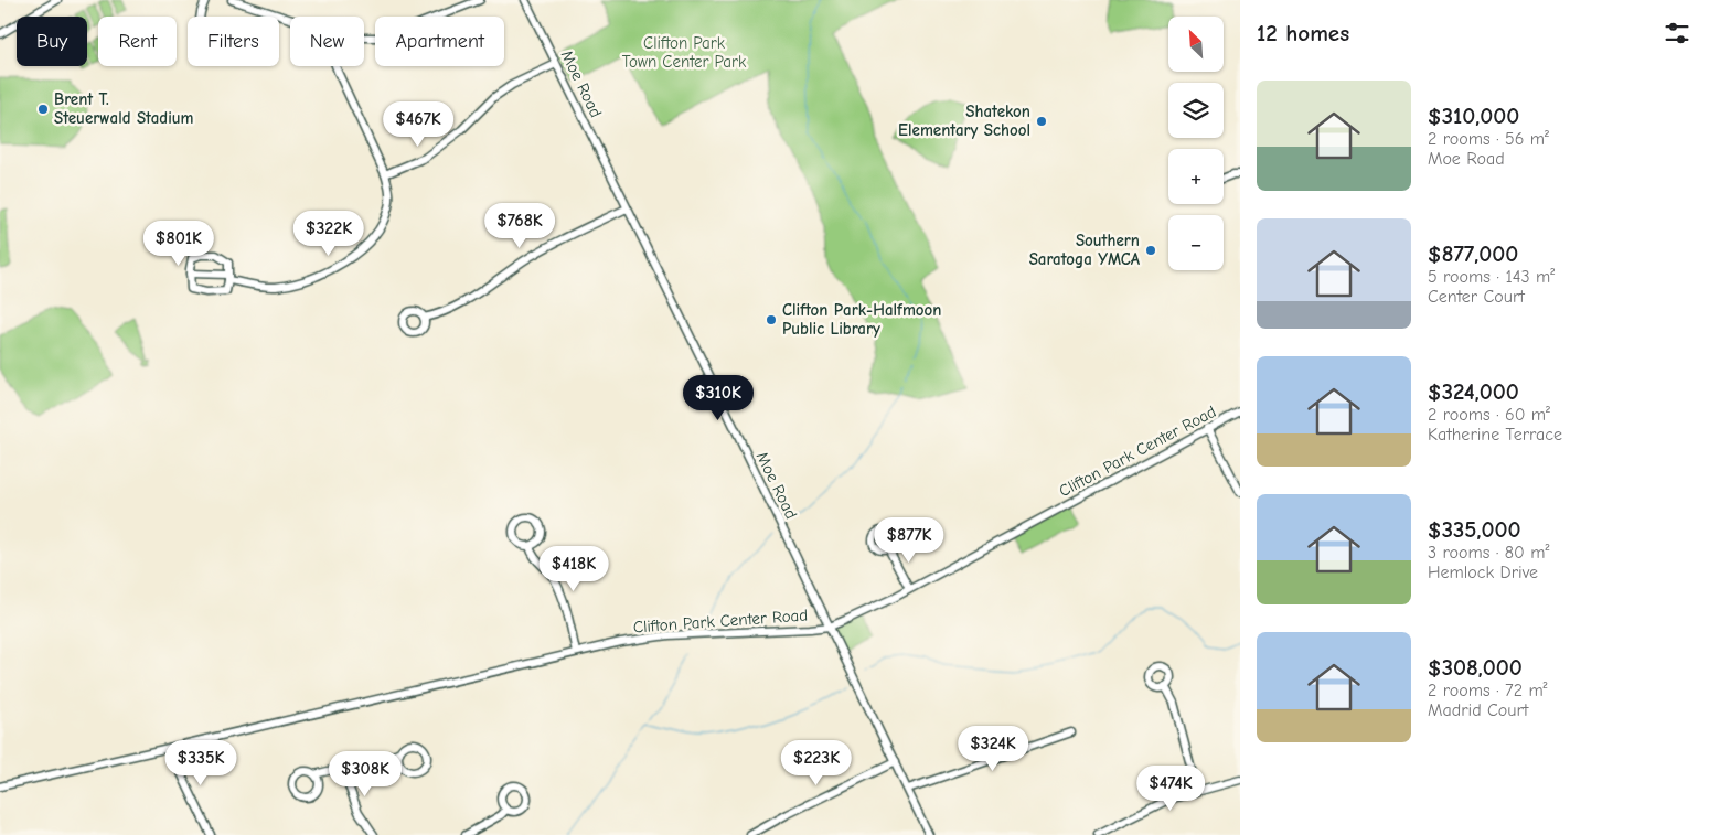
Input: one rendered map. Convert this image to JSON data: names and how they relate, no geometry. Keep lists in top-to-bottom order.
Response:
{
  "streets": {
    "street": ["Moe Road", "Clifton Park Center Road"]
  },
  "crossings": [
    ["Moe Road", "Clifton Park Center Road"]
  ],
  "parks": ["Clifton Park Town Center Park"],
  "places": [
    "Brent T. Steuerwald Stadium",
    "Shatekon Elementary School",
    "Southern Saratoga YMCA",
    "Clifton Park-Halfmoon Public Library"
  ],
  "north": "top left",
  "page": {
    "heading": "12 homes",
    "map_buttons": ["+", "−"],
    "chip": [
      "Buy",
      "Rent",
      "Filters",
      "New",
      "Apartment"
    ],
    "list": [
      {
        "name": "$310,000",
        "note": "2 rooms · 56 m² · Moe Road"
      },
      {
        "name": "$877,000",
        "note": "5 rooms · 143 m² · Center Court"
      },
      {
        "name": "$324,000",
        "note": "2 rooms · 60 m² · Katherine Terrace"
      },
      {
        "name": "$335,000",
        "note": "3 rooms · 80 m² · Hemlock Drive"
      },
      {
        "name": "$308,000",
        "note": "2 rooms · 72 m² · Madrid Court"
      }
    ],
    "price": [
      "$467K",
      "$768K",
      "$322K",
      "$801K",
      "$310K",
      "$877K",
      "$418K",
      "$324K",
      "$335K",
      "$223K",
      "$308K",
      "$474K"
    ]
  }
}
